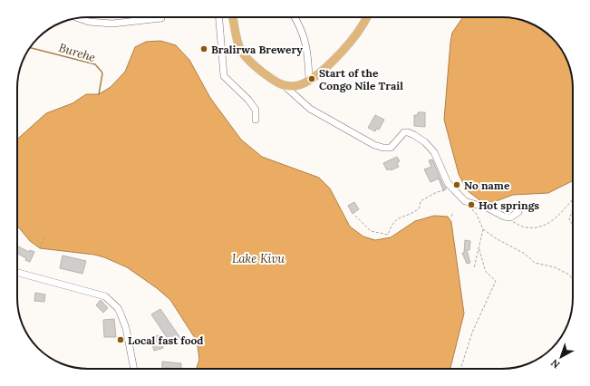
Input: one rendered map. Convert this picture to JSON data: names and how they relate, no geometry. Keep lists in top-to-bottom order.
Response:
{
  "water": ["Burehe", "Lake Kivu"],
  "places": [
    "Bralirwa Brewery",
    "Start of the Congo Nile Trail",
    "No name",
    "Hot springs",
    "Local fast food"
  ],
  "north": "bottom left"
}
